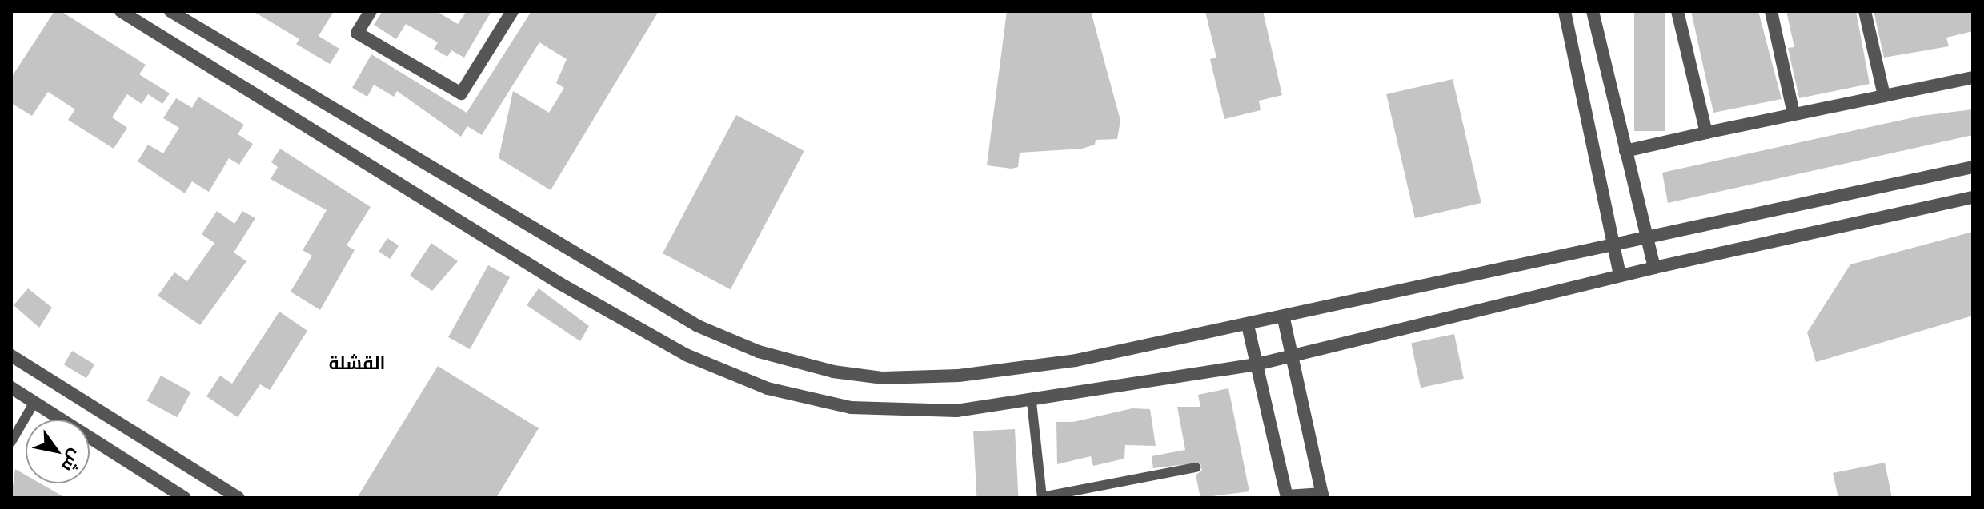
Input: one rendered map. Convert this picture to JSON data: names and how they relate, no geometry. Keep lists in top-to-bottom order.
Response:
{
  "districts": ["القشلة"],
  "north": "bottom right"
}
